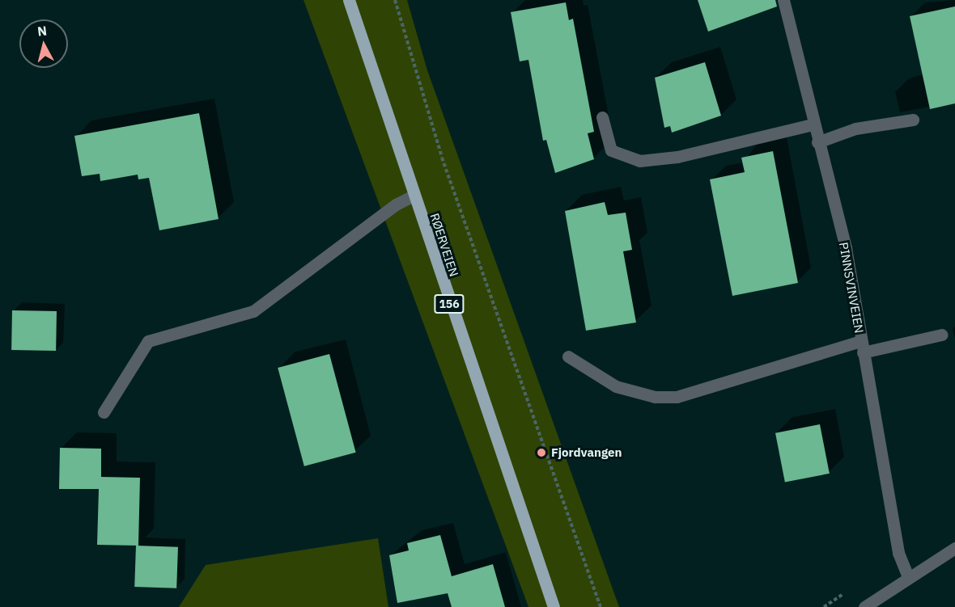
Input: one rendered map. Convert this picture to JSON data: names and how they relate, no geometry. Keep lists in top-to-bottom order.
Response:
{
  "streets": {
    "main road": ["RØERVEIEN", "156"],
    "street": ["PINNSVINVEIEN"]
  },
  "places": ["Fjordvangen"],
  "north": "top"
}
